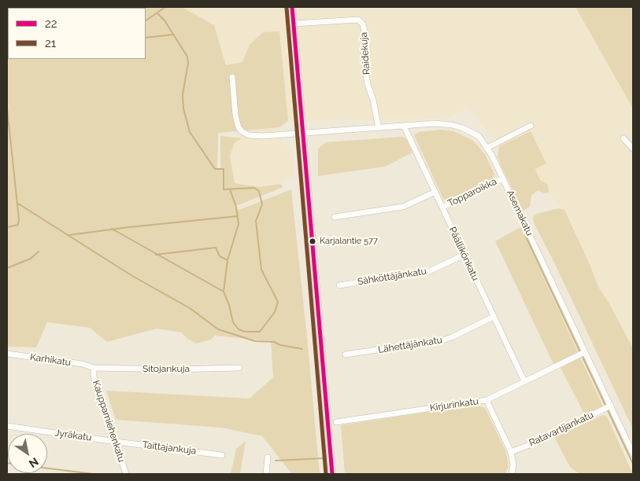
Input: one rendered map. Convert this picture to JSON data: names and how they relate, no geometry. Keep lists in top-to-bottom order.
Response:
{
  "streets": {
    "street": [
      "Raidekuja",
      "Topparoikka",
      "Asemakatu",
      "Päällikönkatu",
      "Sähköttäjänkatu",
      "Lähettäjänkatu",
      "Karhikatu",
      "Sitojankuja",
      "Kirjurinkatu",
      "Kauppamiehenkatu",
      "Ratavartijankatu",
      "Jyräkatu",
      "Taittajankuja"
    ]
  },
  "crossings": [
    ["Raidekuja", "Asemakatu"],
    ["Topparoikka", "Asemakatu"],
    ["Topparoikka", "Päällikönkatu"],
    ["Asemakatu", "Päällikönkatu"],
    ["Asemakatu", "Kirjurinkatu"],
    ["Asemakatu", "Ratavartijankatu"],
    ["Päällikönkatu", "Sähköttäjänkatu"],
    ["Päällikönkatu", "Lähettäjänkatu"],
    ["Päällikönkatu", "Kirjurinkatu"],
    ["Karhikatu", "Sitojankuja"],
    ["Karhikatu", "Kauppamiehenkatu"],
    ["Sitojankuja", "Kauppamiehenkatu"],
    ["Kauppamiehenkatu", "Jyräkatu"],
    ["Kauppamiehenkatu", "Taittajankuja"],
    ["Jyräkatu", "Taittajankuja"]
  ],
  "places": ["Karjalantie 577"],
  "lines": ["transit line 22", "transit line 21"],
  "legend": ["22", "21"],
  "north": "bottom right"
}
